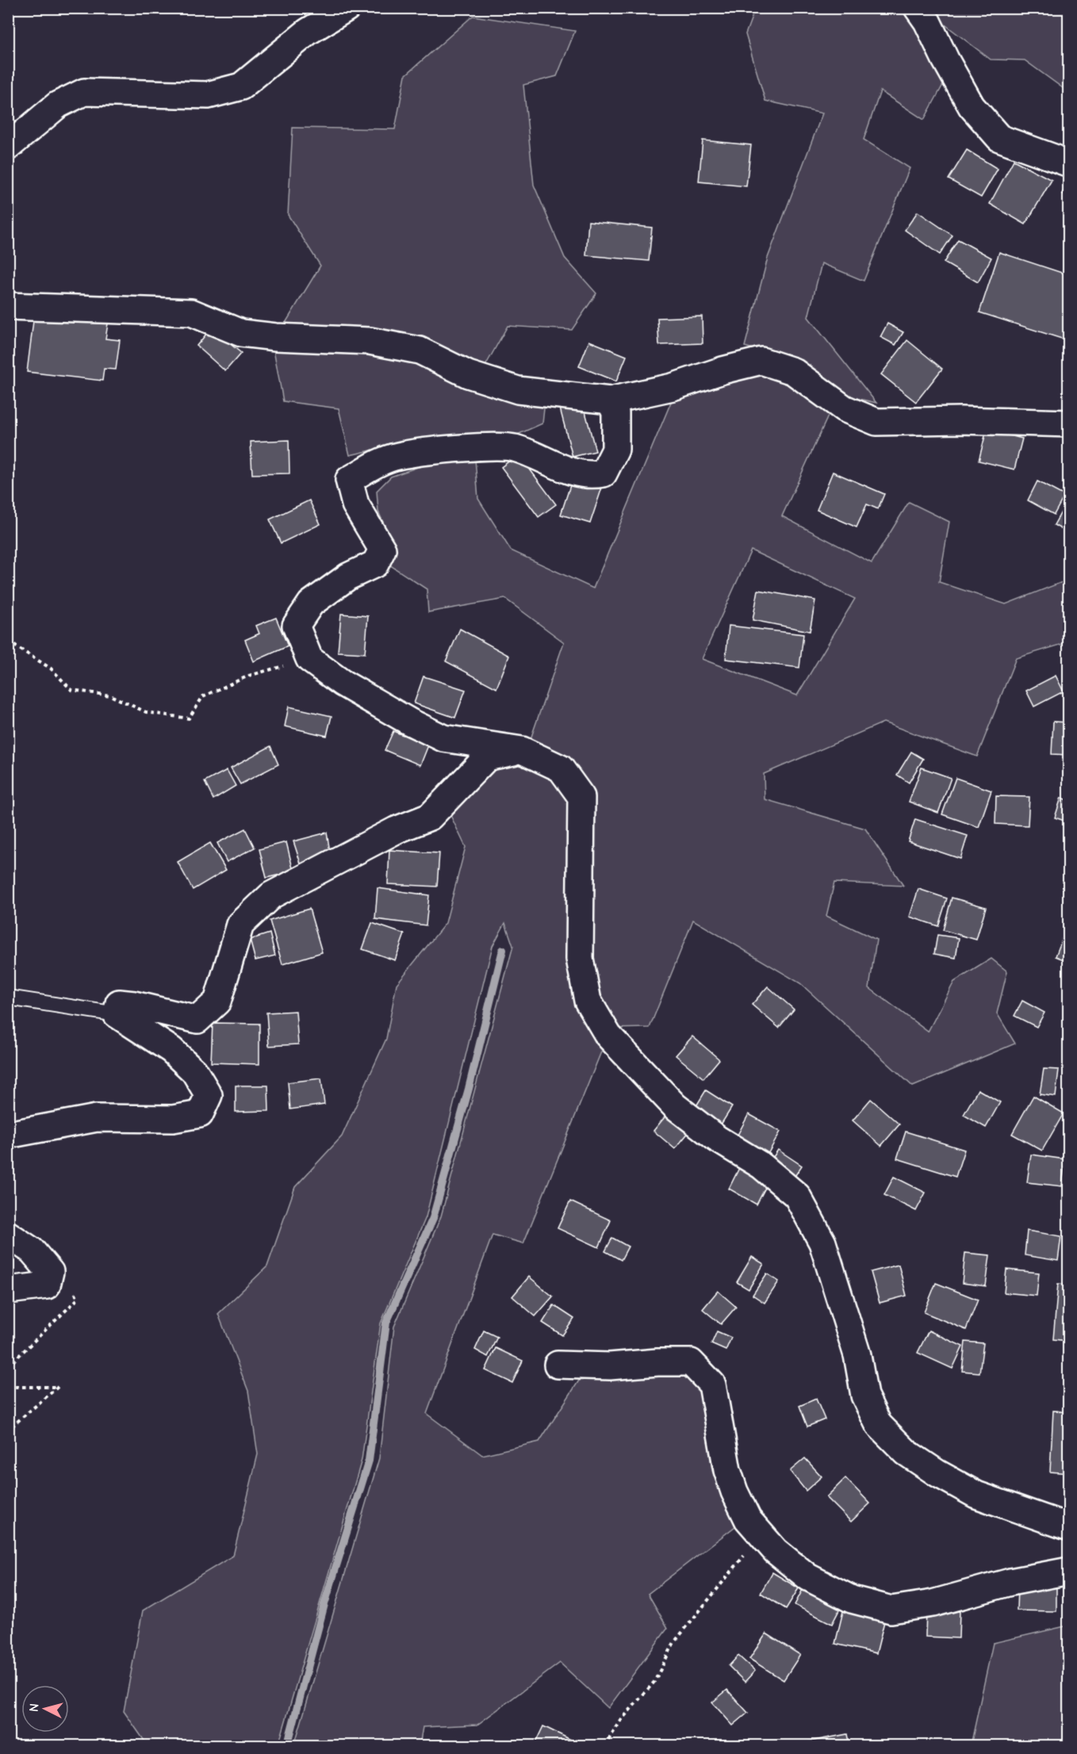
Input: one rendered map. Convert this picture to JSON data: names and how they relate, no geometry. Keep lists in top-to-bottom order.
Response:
{
  "north": "left"
}
